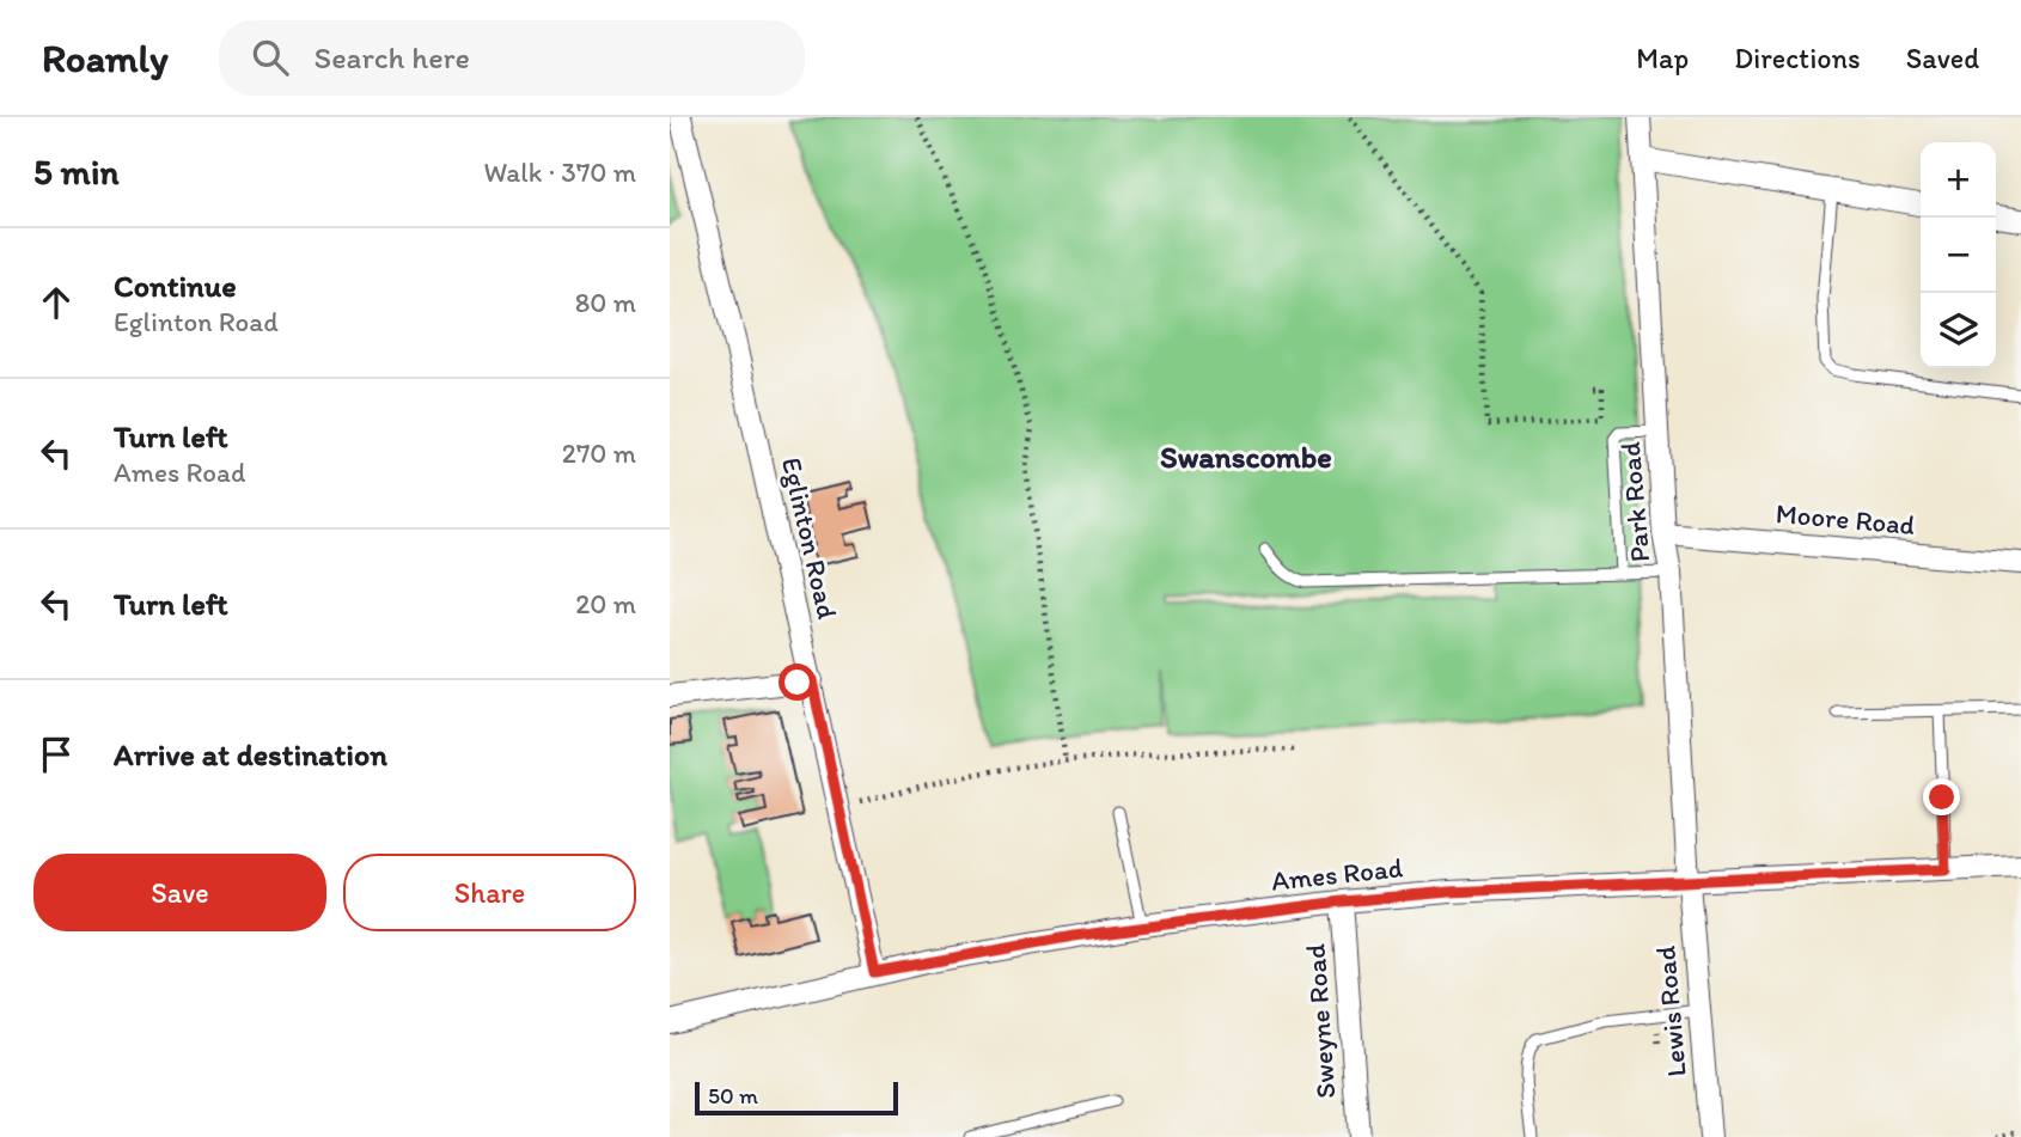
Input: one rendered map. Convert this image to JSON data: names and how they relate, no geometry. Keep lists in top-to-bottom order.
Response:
{
  "streets": {
    "street": [
      "Park Road",
      "Moore Road",
      "Eglinton Road",
      "Ames Road",
      "Lewis Road",
      "Sweyne Road"
    ]
  },
  "crossings": [
    ["Park Road", "Moore Road"],
    ["Park Road", "Ames Road"],
    ["Park Road", "Lewis Road"],
    ["Eglinton Road", "Ames Road"],
    ["Ames Road", "Lewis Road"],
    ["Ames Road", "Sweyne Road"]
  ],
  "districts": ["Swanscombe"],
  "scale_bar": "50 m",
  "page": {
    "header": "Roamly",
    "search": "Search here",
    "nav": ["Map", "Directions", "Saved"],
    "heading": ["5 min", "Walk · 370 m"],
    "map_buttons": ["+", "−"],
    "list": [
      ["Continue", "Eglinton Road", "80 m"],
      ["Turn left", "Ames Road", "270 m"],
      ["Turn left", "20 m"],
      "Arrive at destination"
    ],
    "buttons": ["Save", "Share"],
    "scale": "50 m"
  }
}
